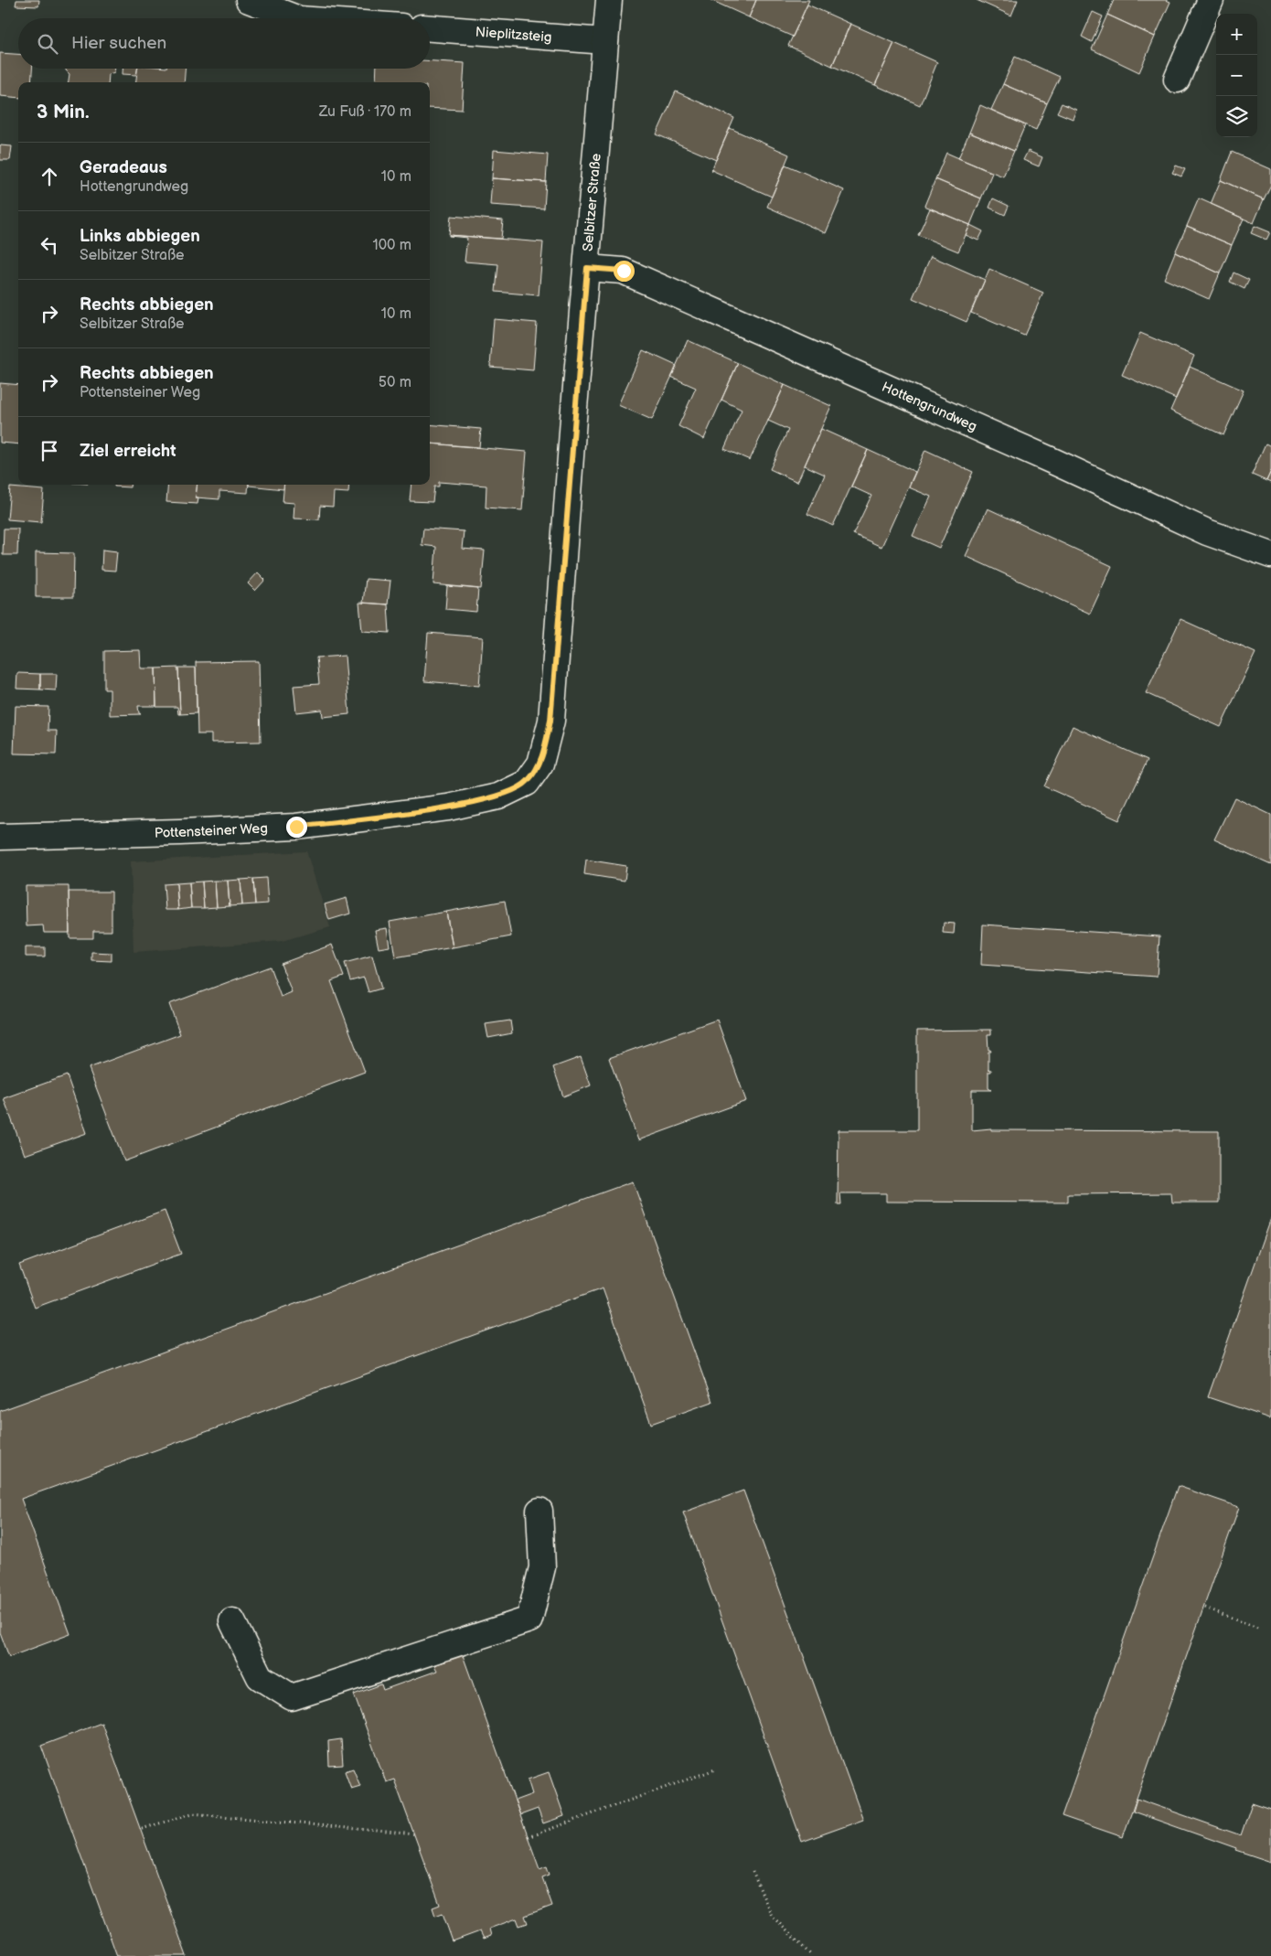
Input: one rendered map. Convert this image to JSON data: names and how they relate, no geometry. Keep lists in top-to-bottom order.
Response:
{
  "streets": {
    "street": [
      "Nieplitzsteig",
      "Selbitzer Straße",
      "Hottengrundweg",
      "Pottensteiner Weg"
    ]
  },
  "crossings": [
    ["Nieplitzsteig", "Selbitzer Straße"],
    ["Selbitzer Straße", "Hottengrundweg"],
    ["Selbitzer Straße", "Pottensteiner Weg"]
  ],
  "page": {
    "map_buttons": ["+", "−"],
    "search": "Hier suchen",
    "heading": ["3 Min.", "Zu Fuß · 170 m"],
    "list": [
      ["Geradeaus", "Hottengrundweg", "10 m"],
      ["Links abbiegen", "Selbitzer Straße", "100 m"],
      ["Rechts abbiegen", "Selbitzer Straße", "10 m"],
      ["Rechts abbiegen", "Pottensteiner Weg", "50 m"],
      "Ziel erreicht"
    ]
  }
}
